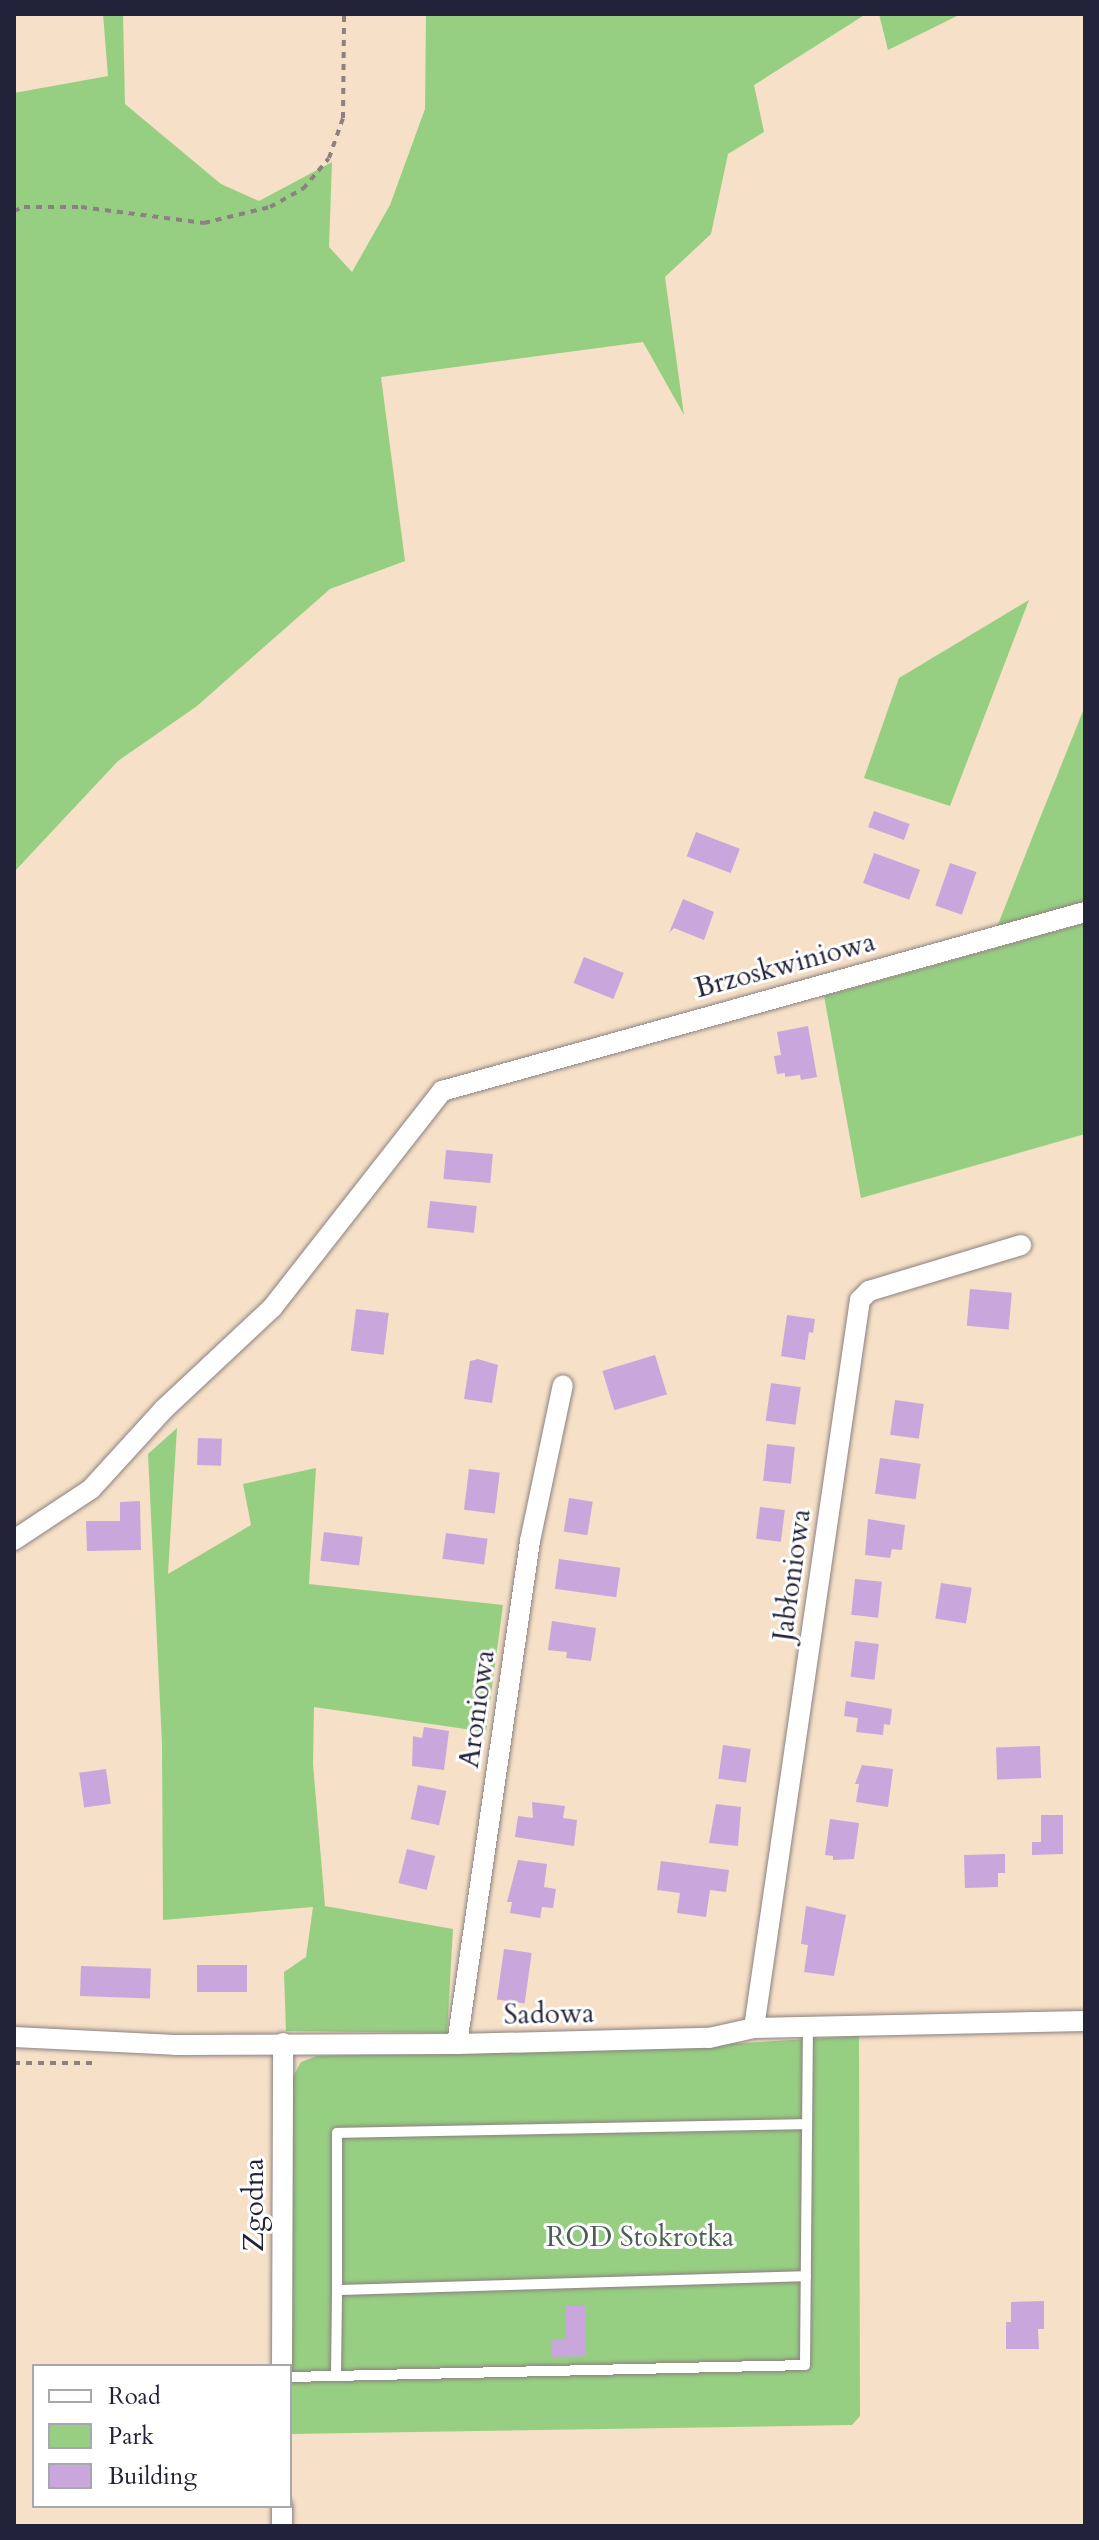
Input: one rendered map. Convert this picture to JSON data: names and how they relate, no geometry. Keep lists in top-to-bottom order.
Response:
{
  "streets": {
    "street": [
      "Brzoskwiniowa",
      "Jabłoniowa",
      "Aroniowa",
      "Sadowa",
      "Zgodna"
    ]
  },
  "crossings": [
    ["Jabłoniowa", "Sadowa"],
    ["Aroniowa", "Sadowa"],
    ["Sadowa", "Zgodna"]
  ],
  "parks": ["ROD Stokrotka"],
  "legend": ["Road", "Park", "Building"]
}
